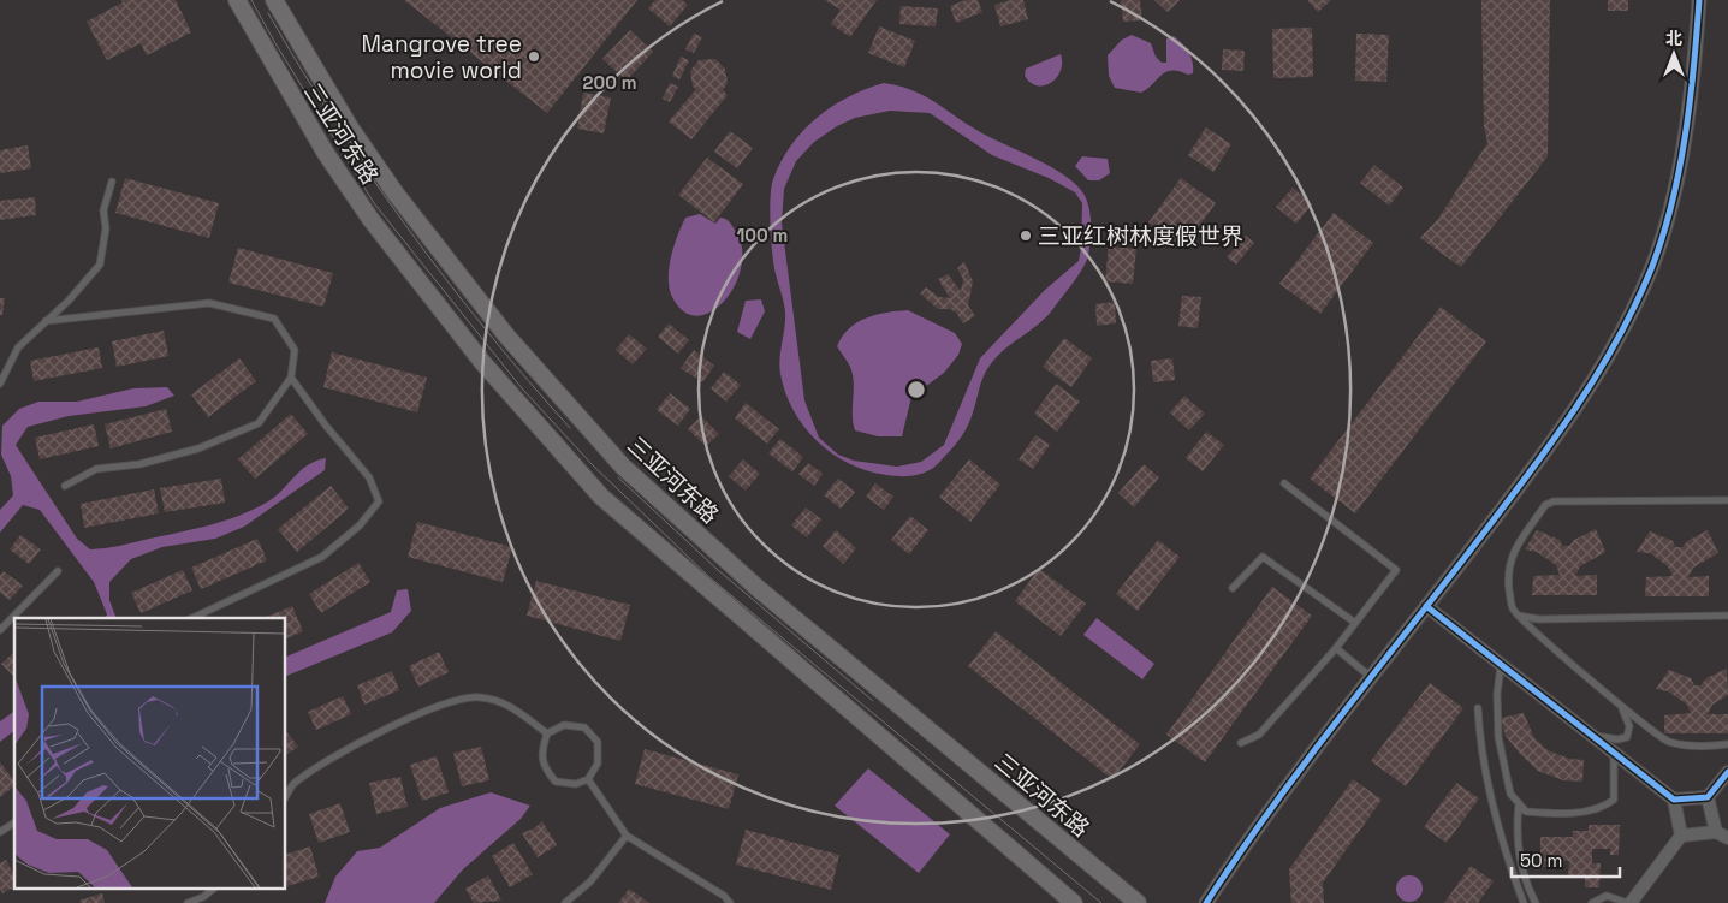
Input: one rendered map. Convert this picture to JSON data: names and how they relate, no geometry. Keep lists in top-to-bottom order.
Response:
{
  "streets": {
    "main road": ["三亚河东路"]
  },
  "places": ["Mangrove tree movie world", "三亚红树林度假世界"],
  "scale_bar": "50 m",
  "north": "top",
  "rings": ["200 m", "100 m"]
}
